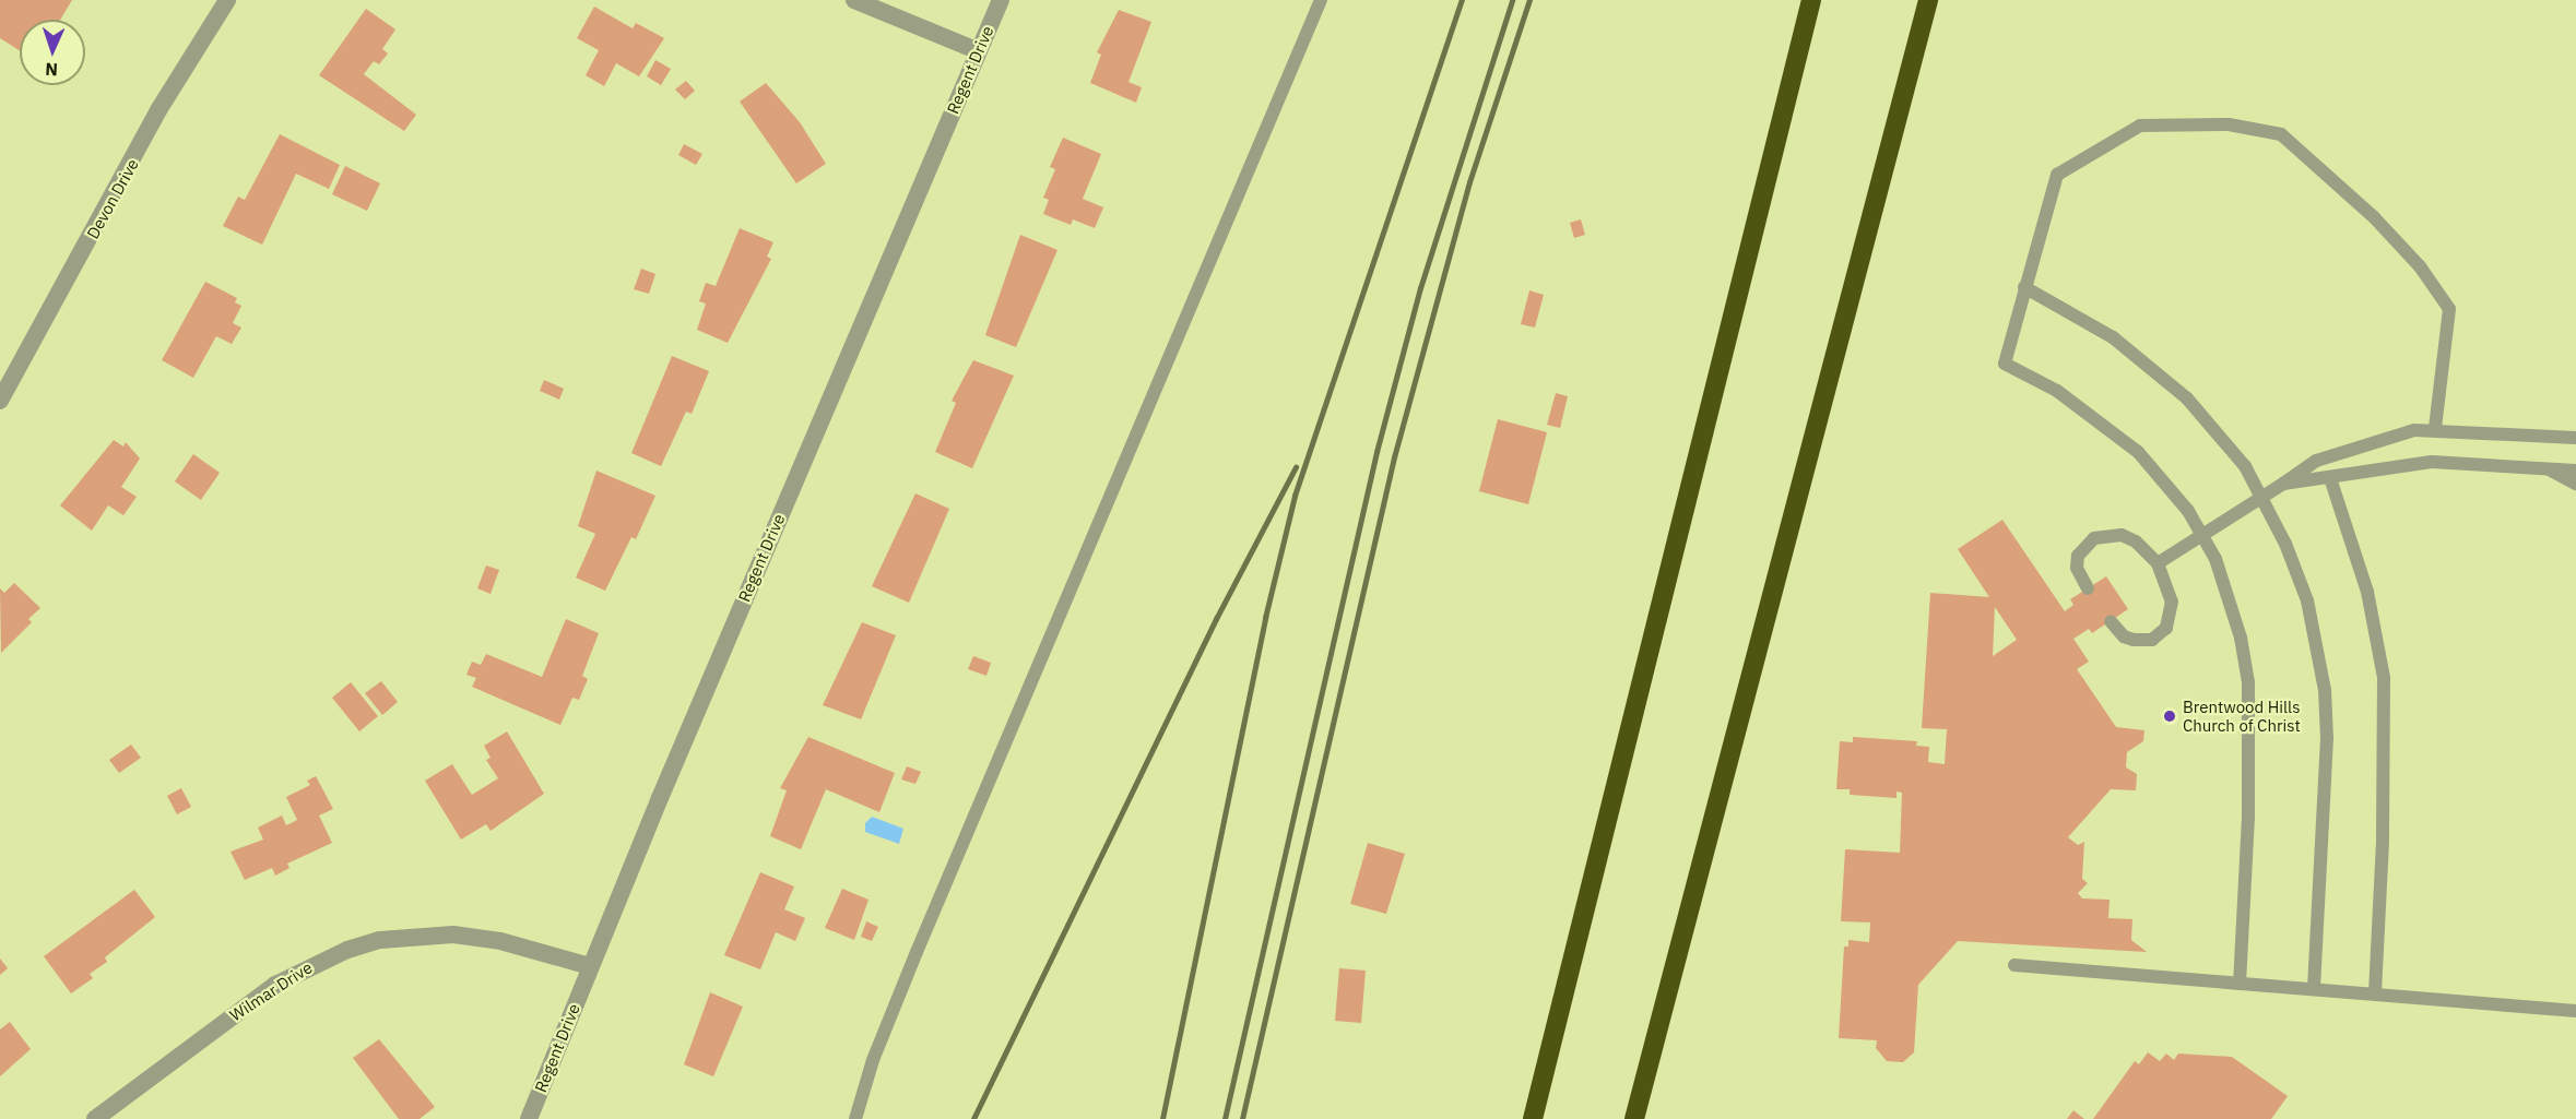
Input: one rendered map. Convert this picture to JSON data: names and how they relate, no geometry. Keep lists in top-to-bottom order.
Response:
{
  "streets": {
    "street": ["Regent Drive", "Devon Drive", "Wilmar Drive"]
  },
  "crossings": [
    ["Regent Drive", "Wilmar Drive"]
  ],
  "places": ["Brentwood Hills Church of Christ"],
  "north": "bottom"
}
